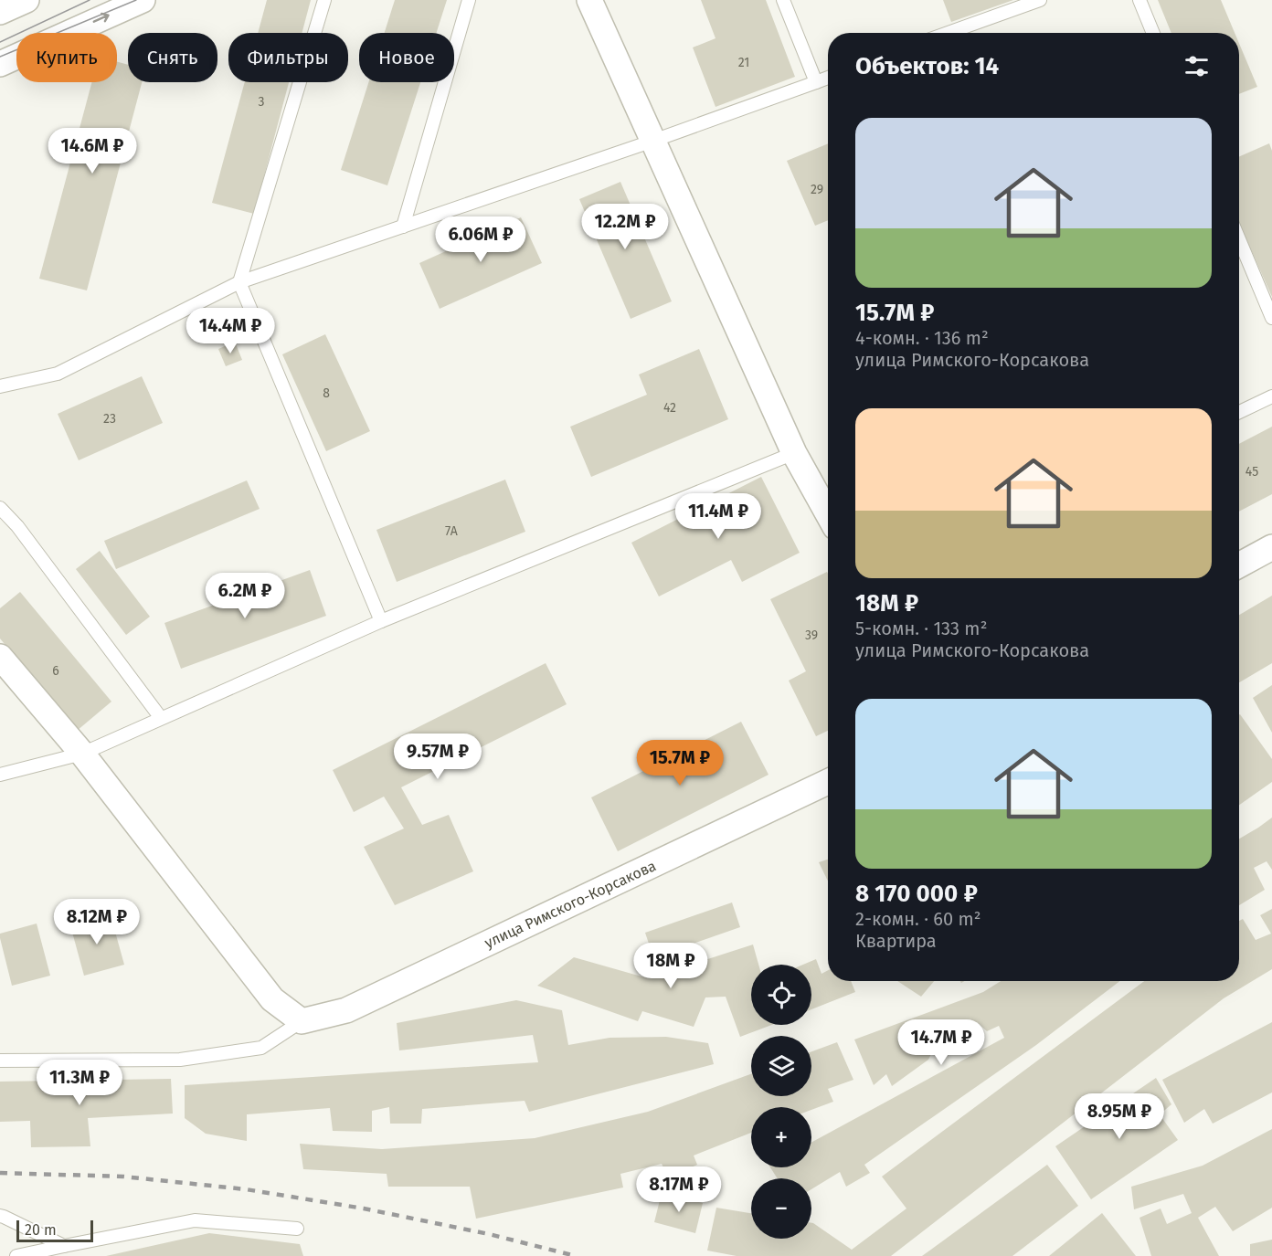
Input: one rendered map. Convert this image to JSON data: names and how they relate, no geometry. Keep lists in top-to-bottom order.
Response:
{
  "streets": {
    "street": ["улица Римского-Корсакова"]
  },
  "house_numbers": [
    "21",
    "3",
    "29",
    "8",
    "42",
    "23",
    "45",
    "7А",
    "39",
    "6"
  ],
  "scale_bar": "20 m",
  "page": {
    "chip": [
      "Купить",
      "Снять",
      "Фильтры",
      "Новое"
    ],
    "heading": "Объектов: 14",
    "list": [
      {
        "name": "15.7M ₽",
        "note": "4-комн. · 136 m² · улица Римского-Корсакова"
      },
      {
        "name": "18M ₽",
        "note": "5-комн. · 133 m² · улица Римского-Корсакова"
      },
      {
        "name": "8 170 000 ₽",
        "note": "2-комн. · 60 m² · Квартира"
      }
    ],
    "price": [
      "14.6M ₽",
      "12.2M ₽",
      "6.06M ₽",
      "14.4M ₽",
      "11.4M ₽",
      "6.2M ₽",
      "9.57M ₽",
      "15.7M ₽",
      "8.12M ₽",
      "18M ₽",
      "14.7M ₽",
      "11.3M ₽",
      "8.95M ₽",
      "8.17M ₽"
    ],
    "map_buttons": ["+", "−"],
    "scale": "20 m"
  }
}
